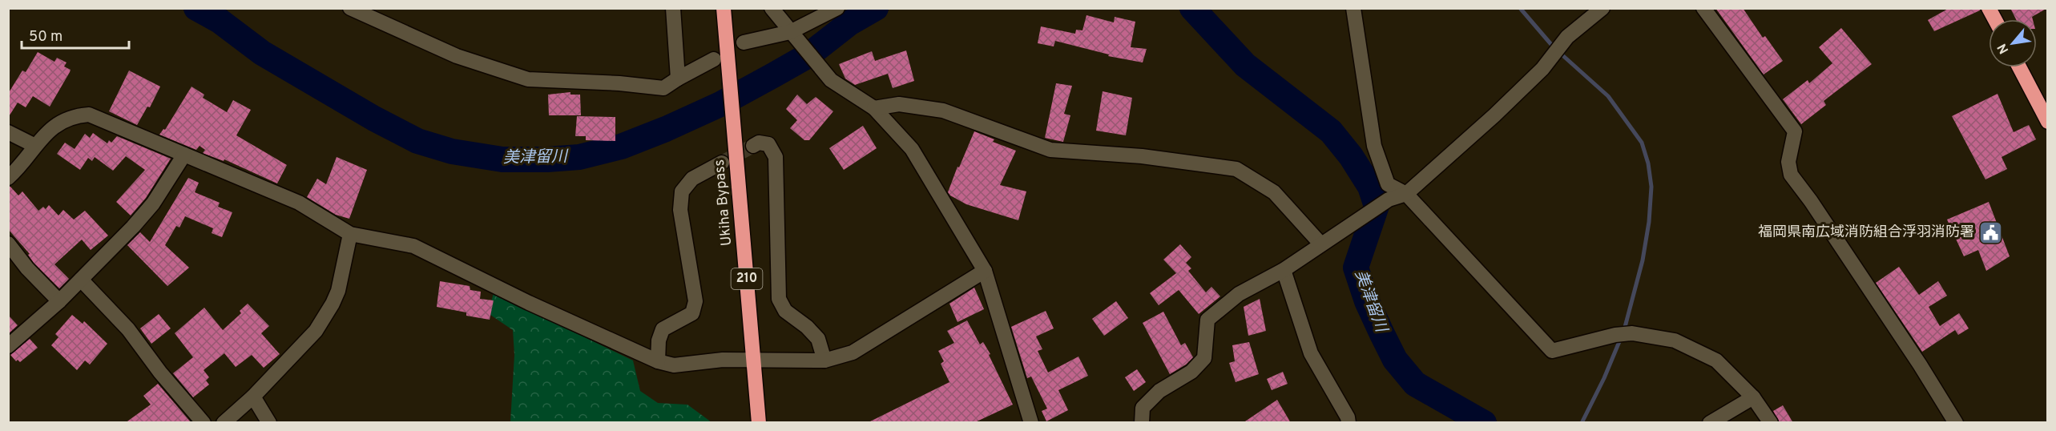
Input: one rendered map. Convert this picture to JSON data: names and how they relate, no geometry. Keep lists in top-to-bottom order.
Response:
{
  "streets": {
    "highway": ["Ukiha Bypass", "210"]
  },
  "water": ["美津留川"],
  "places": {
    "public building": ["福岡県南広域消防組合浮羽消防署"]
  },
  "scale_bar": "50 m",
  "north": "bottom left"
}
